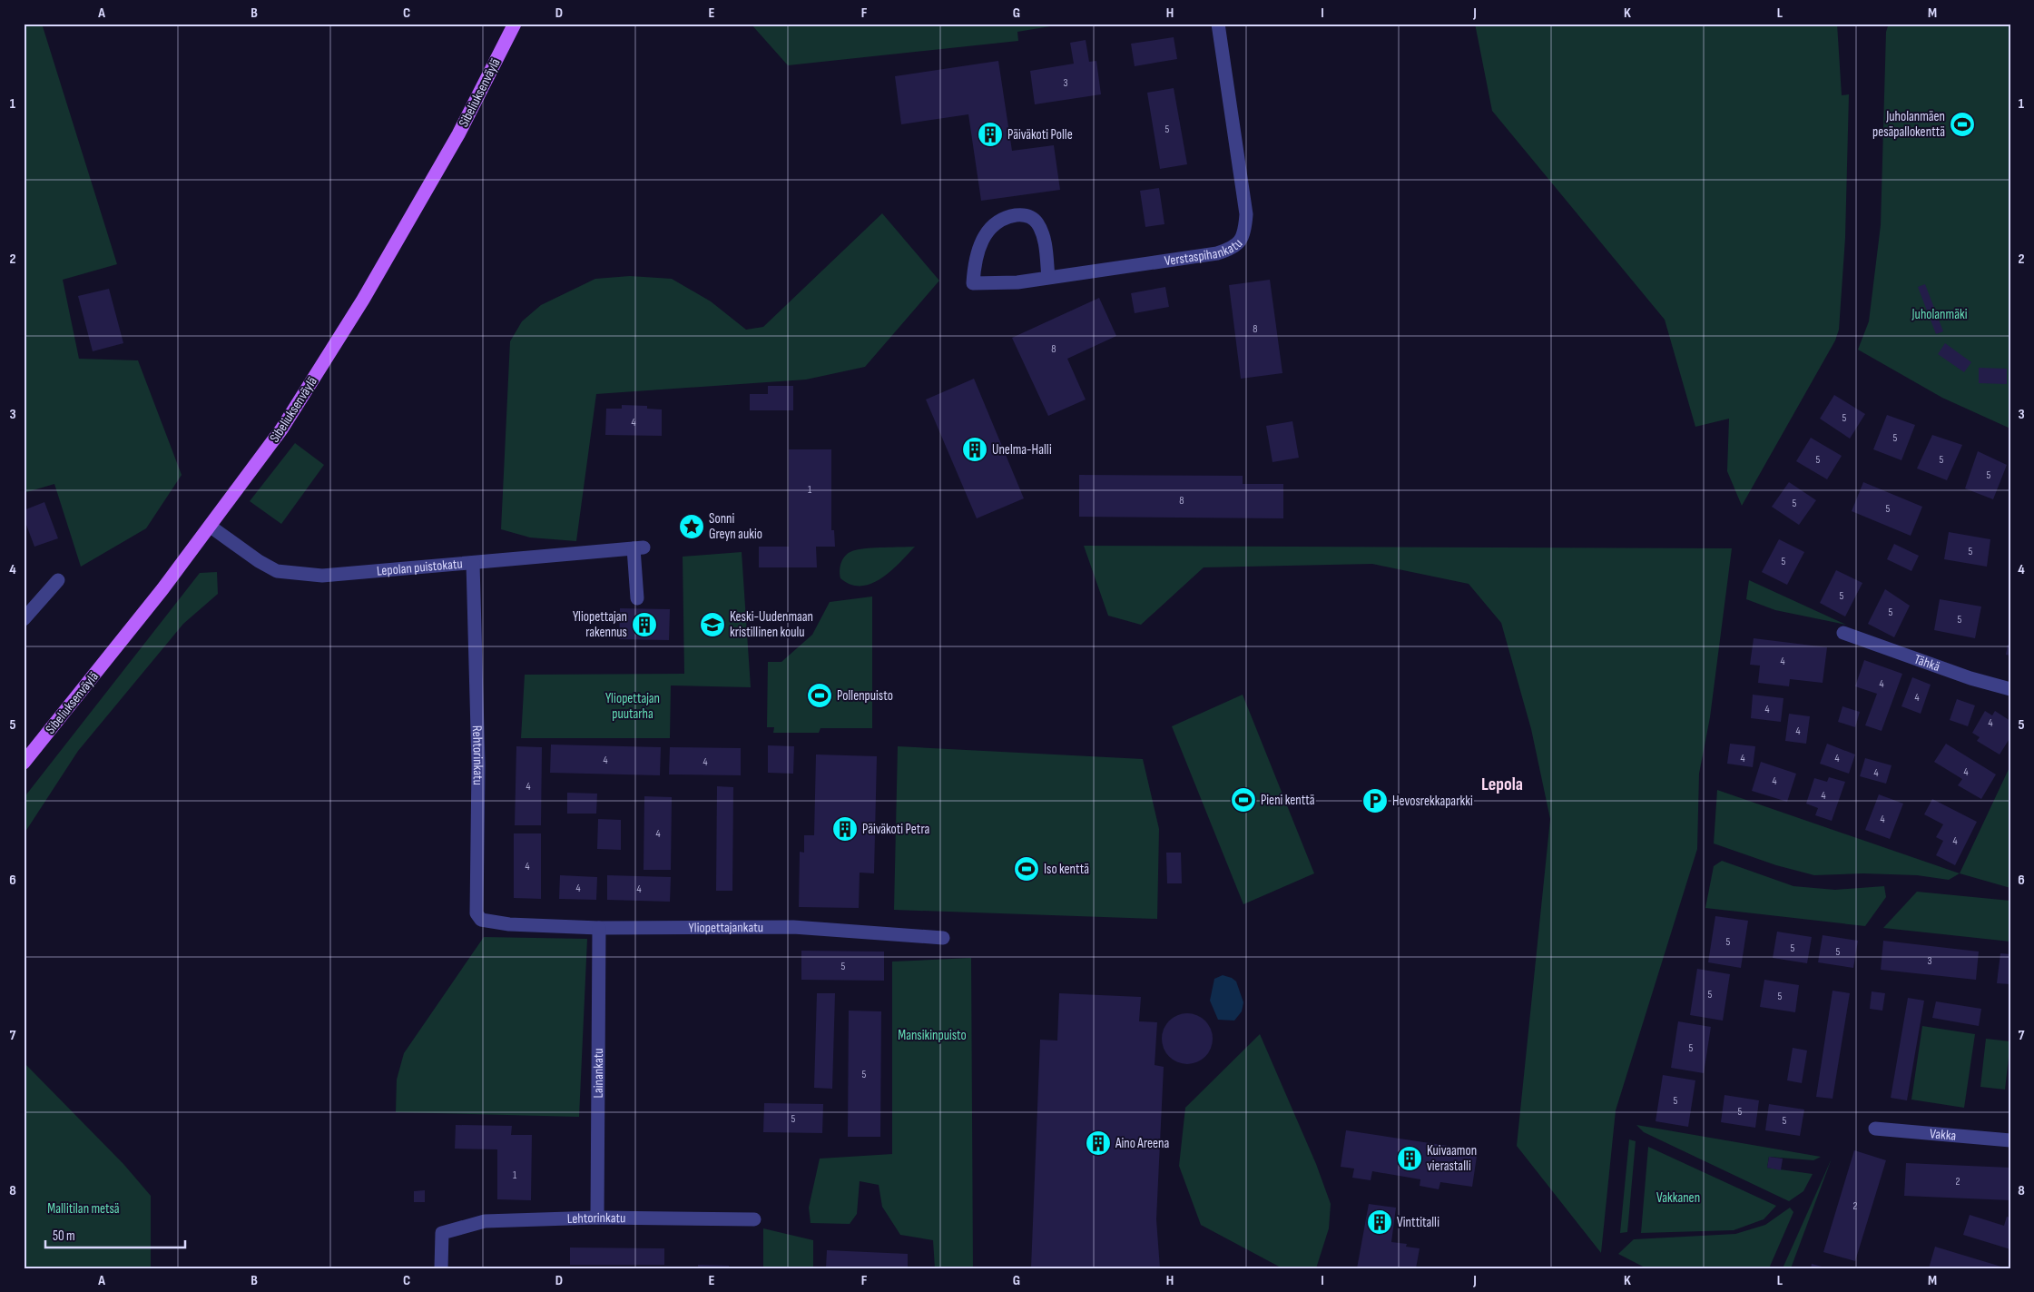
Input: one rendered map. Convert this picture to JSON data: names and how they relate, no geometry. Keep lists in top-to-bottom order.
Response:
{
  "streets": {
    "main road": ["Sibeliuksenväylä"],
    "street": [
      "Verstaspihankatu",
      "Lepolan puistokatu",
      "Tähkä",
      "Rehtorinkatu",
      "Yliopettajankatu",
      "Lainankatu",
      "Vakka",
      "Lehtorinkatu"
    ]
  },
  "crossings": [
    ["Sibeliuksenväylä", "Lepolan puistokatu"],
    ["Lepolan puistokatu", "Rehtorinkatu"],
    ["Rehtorinkatu", "Yliopettajankatu"],
    ["Yliopettajankatu", "Lainankatu"],
    ["Lainankatu", "Lehtorinkatu"]
  ],
  "districts": ["Lepola"],
  "parks": [
    "Juholanmäki",
    "Yliopettajan puutarha",
    "Mansikinpuisto",
    "Vakkanen",
    "Mallitilan metsä"
  ],
  "places": {
    "sports": [
      "Juholanmäen pesäpallokenttä",
      "Pollenpuisto",
      "Pieni kenttä",
      "Iso kenttä"
    ],
    "building": [
      "Päiväkoti Polle",
      "Unelma-Halli",
      "Yliopettajan rakennus",
      "Päiväkoti Petra",
      "Aino Areena",
      "Kuivaamon vierastalli",
      "Vinttitalli"
    ],
    "place": ["Sonni Greyn aukio"],
    "school or university": ["Keski-Uudenmaan kristillinen koulu"],
    "parking": ["Hevosrekkaparkki"]
  },
  "house_numbers": [
    "3",
    "5",
    "8",
    "8",
    "5",
    "4",
    "5",
    "5",
    "5",
    "5",
    "1",
    "8",
    "5",
    "5",
    "5",
    "5",
    "5",
    "5",
    "5",
    "4",
    "4",
    "4",
    "4",
    "4",
    "4",
    "4",
    "4",
    "4",
    "4",
    "4",
    "4",
    "4",
    "4",
    "4",
    "4",
    "4",
    "4",
    "4",
    "4",
    "4",
    "5",
    "5",
    "5",
    "3",
    "5",
    "5",
    "5",
    "5",
    "5",
    "5",
    "5",
    "5",
    "5",
    "1",
    "2",
    "2"
  ],
  "scale_bar": "50 m",
  "grid": {
    "columns": [
      "A",
      "B",
      "C",
      "D",
      "E",
      "F",
      "G",
      "H",
      "I",
      "J",
      "K",
      "L",
      "M"
    ],
    "rows": [
      "1",
      "2",
      "3",
      "4",
      "5",
      "6",
      "7",
      "8"
    ]
  }
}
